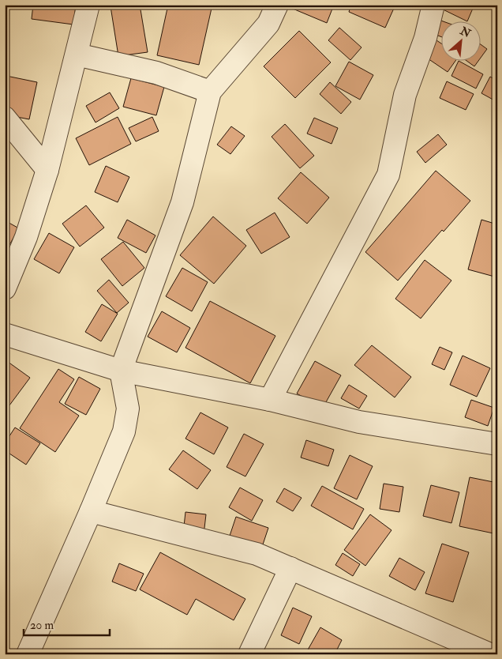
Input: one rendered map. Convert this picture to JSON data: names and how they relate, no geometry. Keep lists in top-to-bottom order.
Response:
{
  "scale_bar": "20 m",
  "north": "top right"
}
